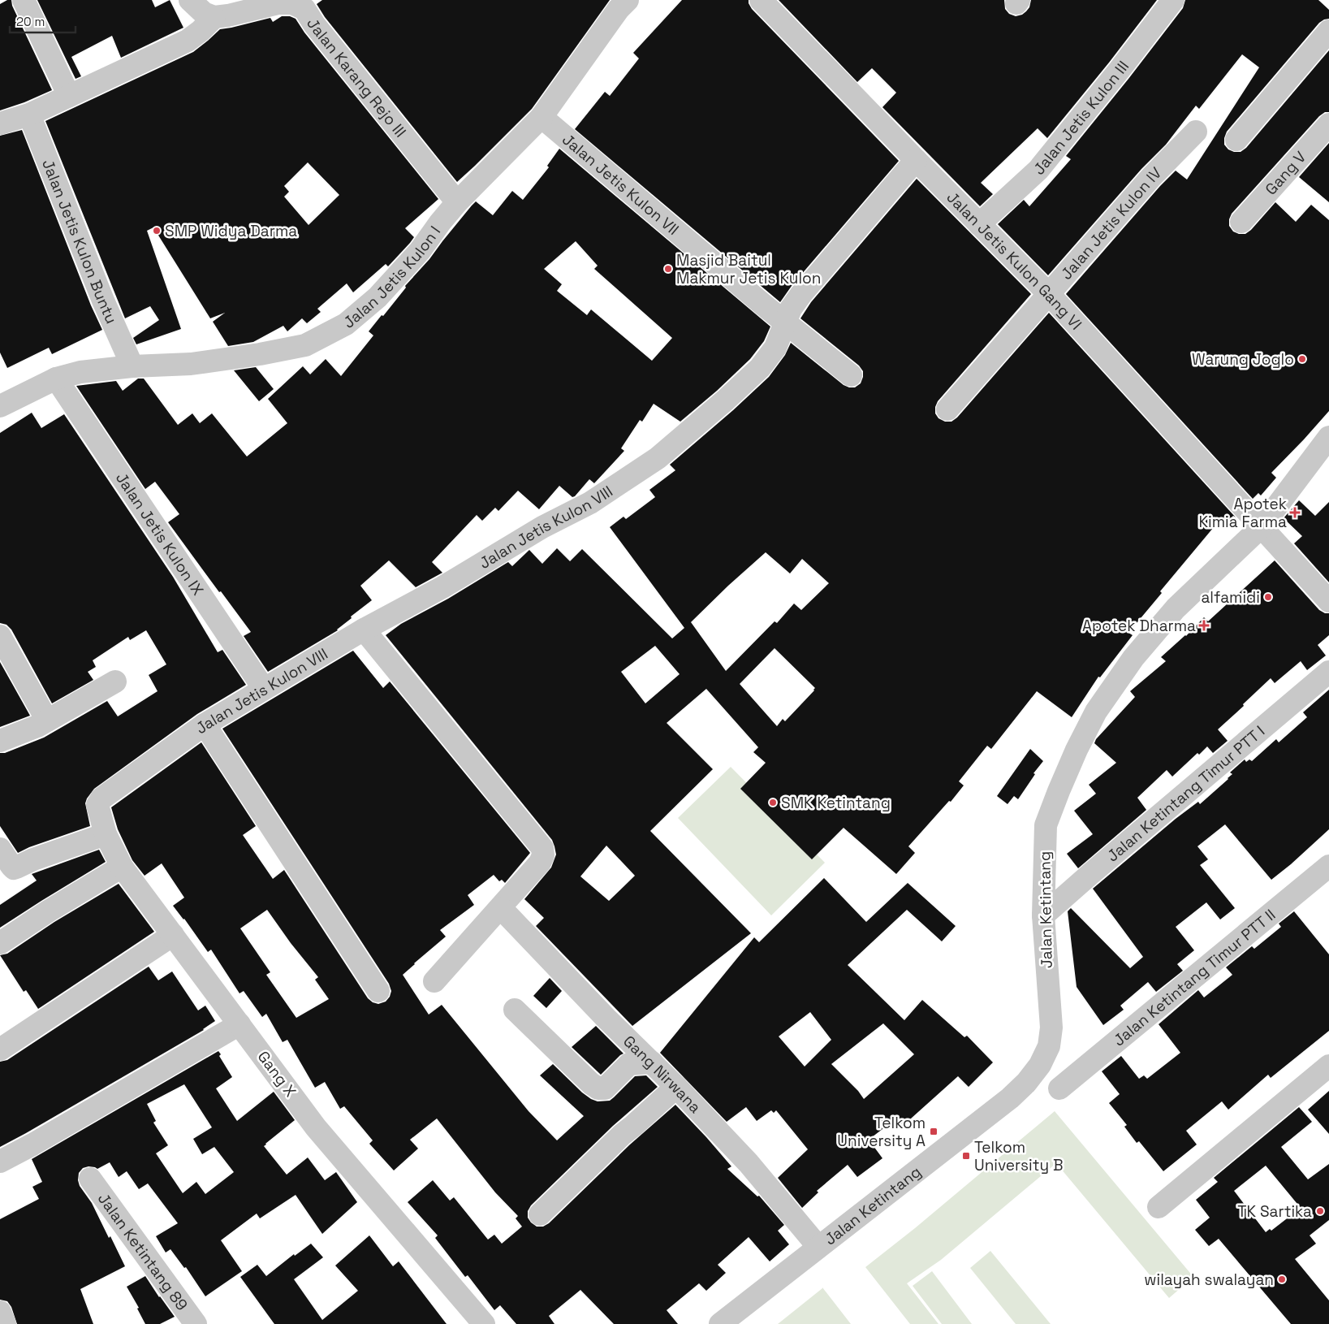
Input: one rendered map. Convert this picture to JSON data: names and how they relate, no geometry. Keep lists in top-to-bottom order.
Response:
{
  "streets": {
    "street": [
      "Jalan Karang Rejo III",
      "Jalan Jetis Kulon III",
      "Gang V",
      "Jalan Jetis Kulon VII",
      "Jalan Jetis Kulon IV",
      "Jalan Jetis Kulon Buntu",
      "Jalan Jetis Kulon Gang VI",
      "Jalan Jetis Kulon I",
      "Jalan Jetis Kulon VIII",
      "Jalan Jetis Kulon IX",
      "Jalan Ketintang Timur PTT I",
      "Jalan Ketintang",
      "Jalan Ketintang Timur PTT II",
      "Gang X",
      "Gang Nirwana",
      "Jalan Ketintang 89"
    ]
  },
  "crossings": [
    ["Jalan Karang Rejo III", "Jalan Jetis Kulon I"],
    ["Jalan Jetis Kulon III", "Jalan Jetis Kulon Gang VI"],
    ["Jalan Jetis Kulon VII", "Jalan Jetis Kulon I"],
    ["Jalan Jetis Kulon VII", "Jalan Jetis Kulon VIII"],
    ["Jalan Jetis Kulon IV", "Jalan Jetis Kulon Gang VI"],
    ["Jalan Jetis Kulon Buntu", "Jalan Jetis Kulon I"],
    ["Jalan Jetis Kulon Gang VI", "Jalan Jetis Kulon VIII"],
    ["Jalan Jetis Kulon Gang VI", "Jalan Ketintang"],
    ["Jalan Jetis Kulon I", "Jalan Jetis Kulon IX"],
    ["Jalan Jetis Kulon VIII", "Jalan Jetis Kulon IX"],
    ["Jalan Jetis Kulon VIII", "Gang X"],
    ["Jalan Ketintang Timur PTT I", "Jalan Ketintang"],
    ["Jalan Ketintang", "Gang Nirwana"]
  ],
  "places": {
    "other": [
      "SMP Widya Darma",
      "Masjid Baitul Makmur Jetis Kulon",
      "Warung Joglo",
      "alfamidi",
      "SMK Ketintang",
      "TK Sartika",
      "wilayah swalayan"
    ],
    "health": ["Apotek Kimia Farma", "Apotek Dharma"],
    "transit": ["Telkom University A", "Telkom University B"]
  },
  "scale_bar": "20 m"
}
